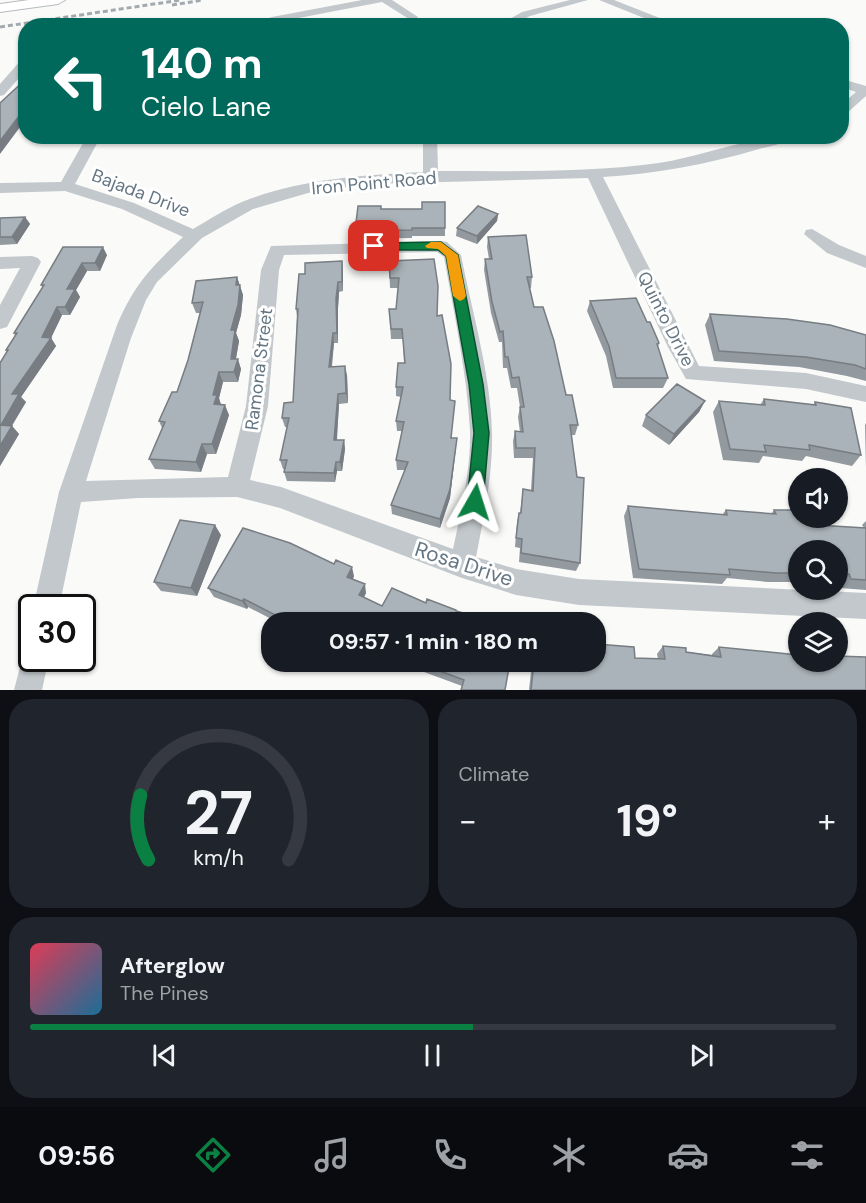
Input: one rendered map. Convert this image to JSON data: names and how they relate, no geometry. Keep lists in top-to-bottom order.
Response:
{
  "streets": {
    "street": [
      "Iron Point Road",
      "Bajada Drive",
      "Quinto Drive",
      "Ramona Street",
      "Rosa Drive"
    ]
  },
  "crossings": [
    ["Iron Point Road", "Bajada Drive"],
    ["Iron Point Road", "Quinto Drive"],
    ["Iron Point Road", "Rosa Drive"],
    ["Ramona Street", "Rosa Drive"]
  ],
  "page": {
    "turn": ["140 m", "Cielo Lane"],
    "limit": "30",
    "trip": "09:57 · 1 min · 180 m",
    "tile": "Climate",
    "heat": ["−", "19°", "+"],
    "song": ["Afterglow", "The Pines"],
    "tabs": "09:56",
    "gauge": ["27", "km/h"]
  }
}
